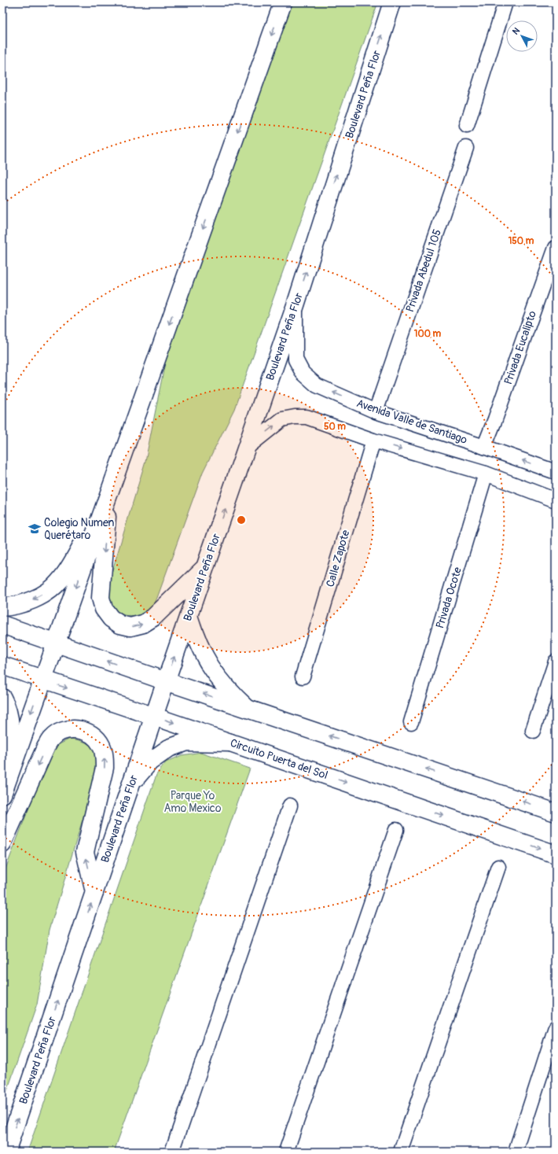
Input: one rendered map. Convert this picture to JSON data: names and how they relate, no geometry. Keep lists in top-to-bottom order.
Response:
{
  "streets": {
    "main road": ["Boulevard Peña Flor", "Circuito Puerta del Sol"],
    "street": [
      "Privada Abedul 105",
      "Privada Eucalipto",
      "Avenida Valle de Santiago",
      "Calle Zapote",
      "Privada Ocote"
    ]
  },
  "crossings": [
    ["Boulevard Peña Flor", "Avenida Valle de Santiago"],
    ["Boulevard Peña Flor", "Circuito Puerta del Sol"],
    ["Privada Abedul 105", "Avenida Valle de Santiago"],
    ["Privada Eucalipto", "Avenida Valle de Santiago"]
  ],
  "parks": ["Parque Yo Amo Mexico"],
  "places": {
    "school or university": ["Colegio Numen Querétaro"]
  },
  "north": "top left",
  "rings": ["150 m", "100 m", "50 m"]
}
